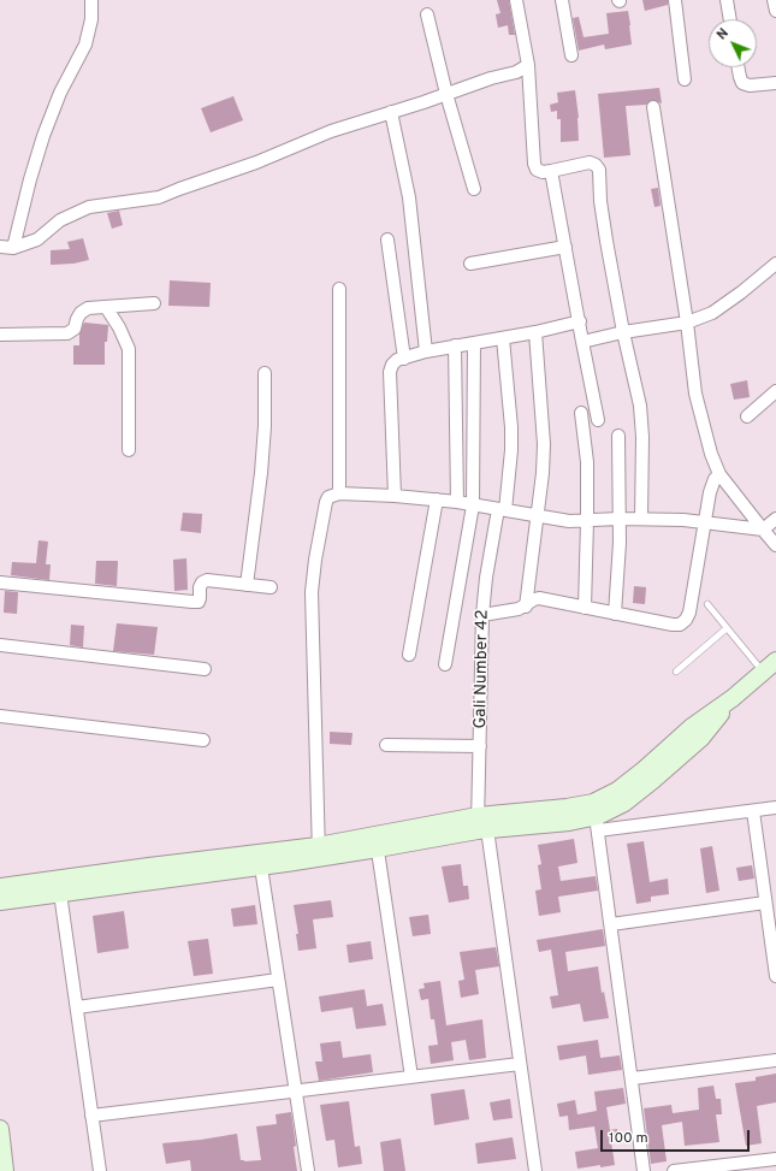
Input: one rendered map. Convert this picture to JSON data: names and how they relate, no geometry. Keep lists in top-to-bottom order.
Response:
{
  "streets": {
    "street": ["Gali Number 42"]
  },
  "scale_bar": "100 m",
  "north": "top left"
}
